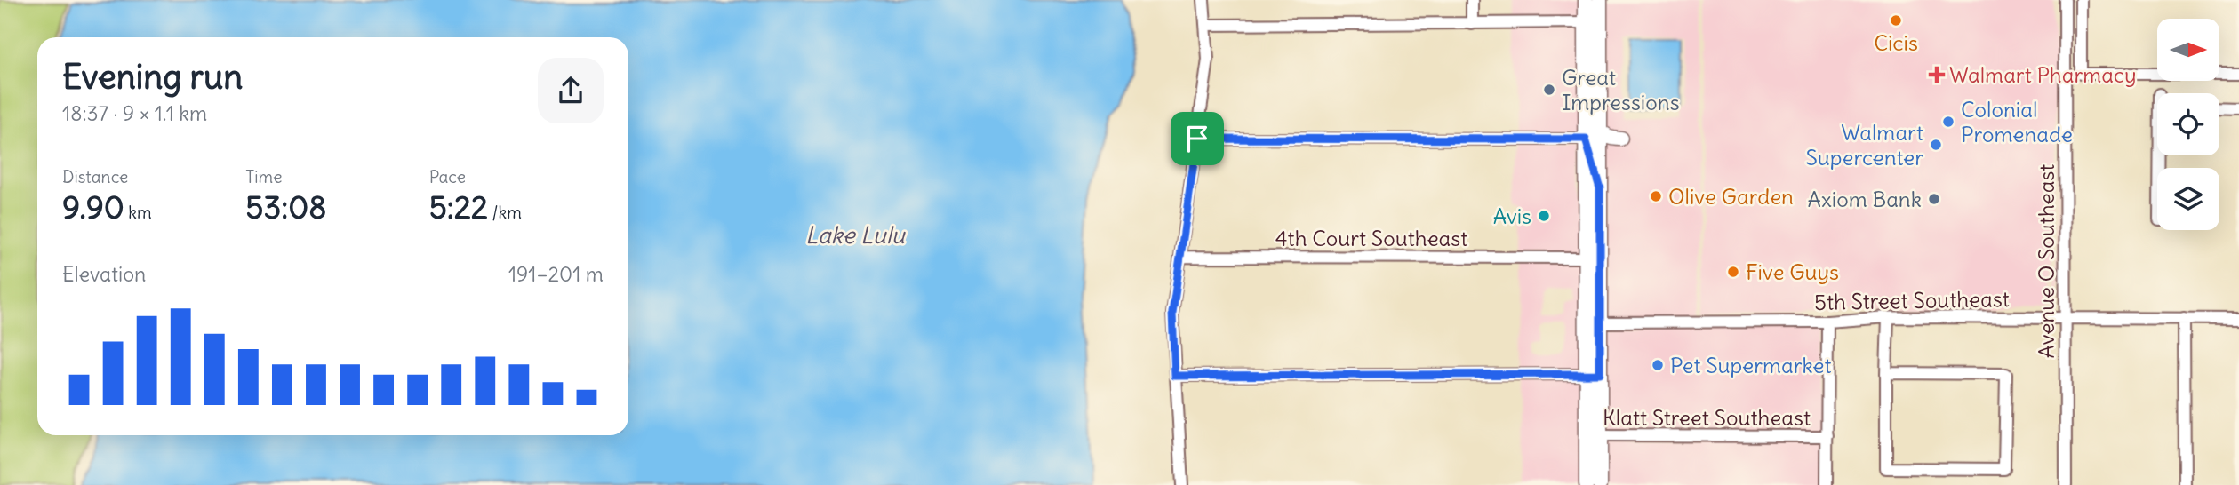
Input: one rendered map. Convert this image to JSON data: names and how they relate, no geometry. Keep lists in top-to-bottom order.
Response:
{
  "streets": {
    "street": [
      "4th Court Southeast",
      "Avenue O Southeast",
      "5th Street Southeast",
      "Klatt Street Southeast"
    ]
  },
  "crossings": [
    ["Avenue O Southeast", "5th Street Southeast"]
  ],
  "water": ["Lake Lulu"],
  "places": {
    "other": [
      "Cicis",
      "Great Impressions",
      "Colonial Promenade",
      "Walmart Supercenter",
      "Olive Garden",
      "Axiom Bank",
      "Avis",
      "Five Guys",
      "Pet Supermarket"
    ],
    "health": ["Walmart Pharmacy"]
  },
  "north": "right",
  "page": {
    "heading": ["Evening run", "18:37 · 9 × 1.1 km"],
    "stats": [
      ["Distance", "9.90 km"],
      ["Time", "53:08"],
      ["Pace", "5:22 /km"]
    ],
    "chart": ["Elevation", "191–201 m"]
  }
}
